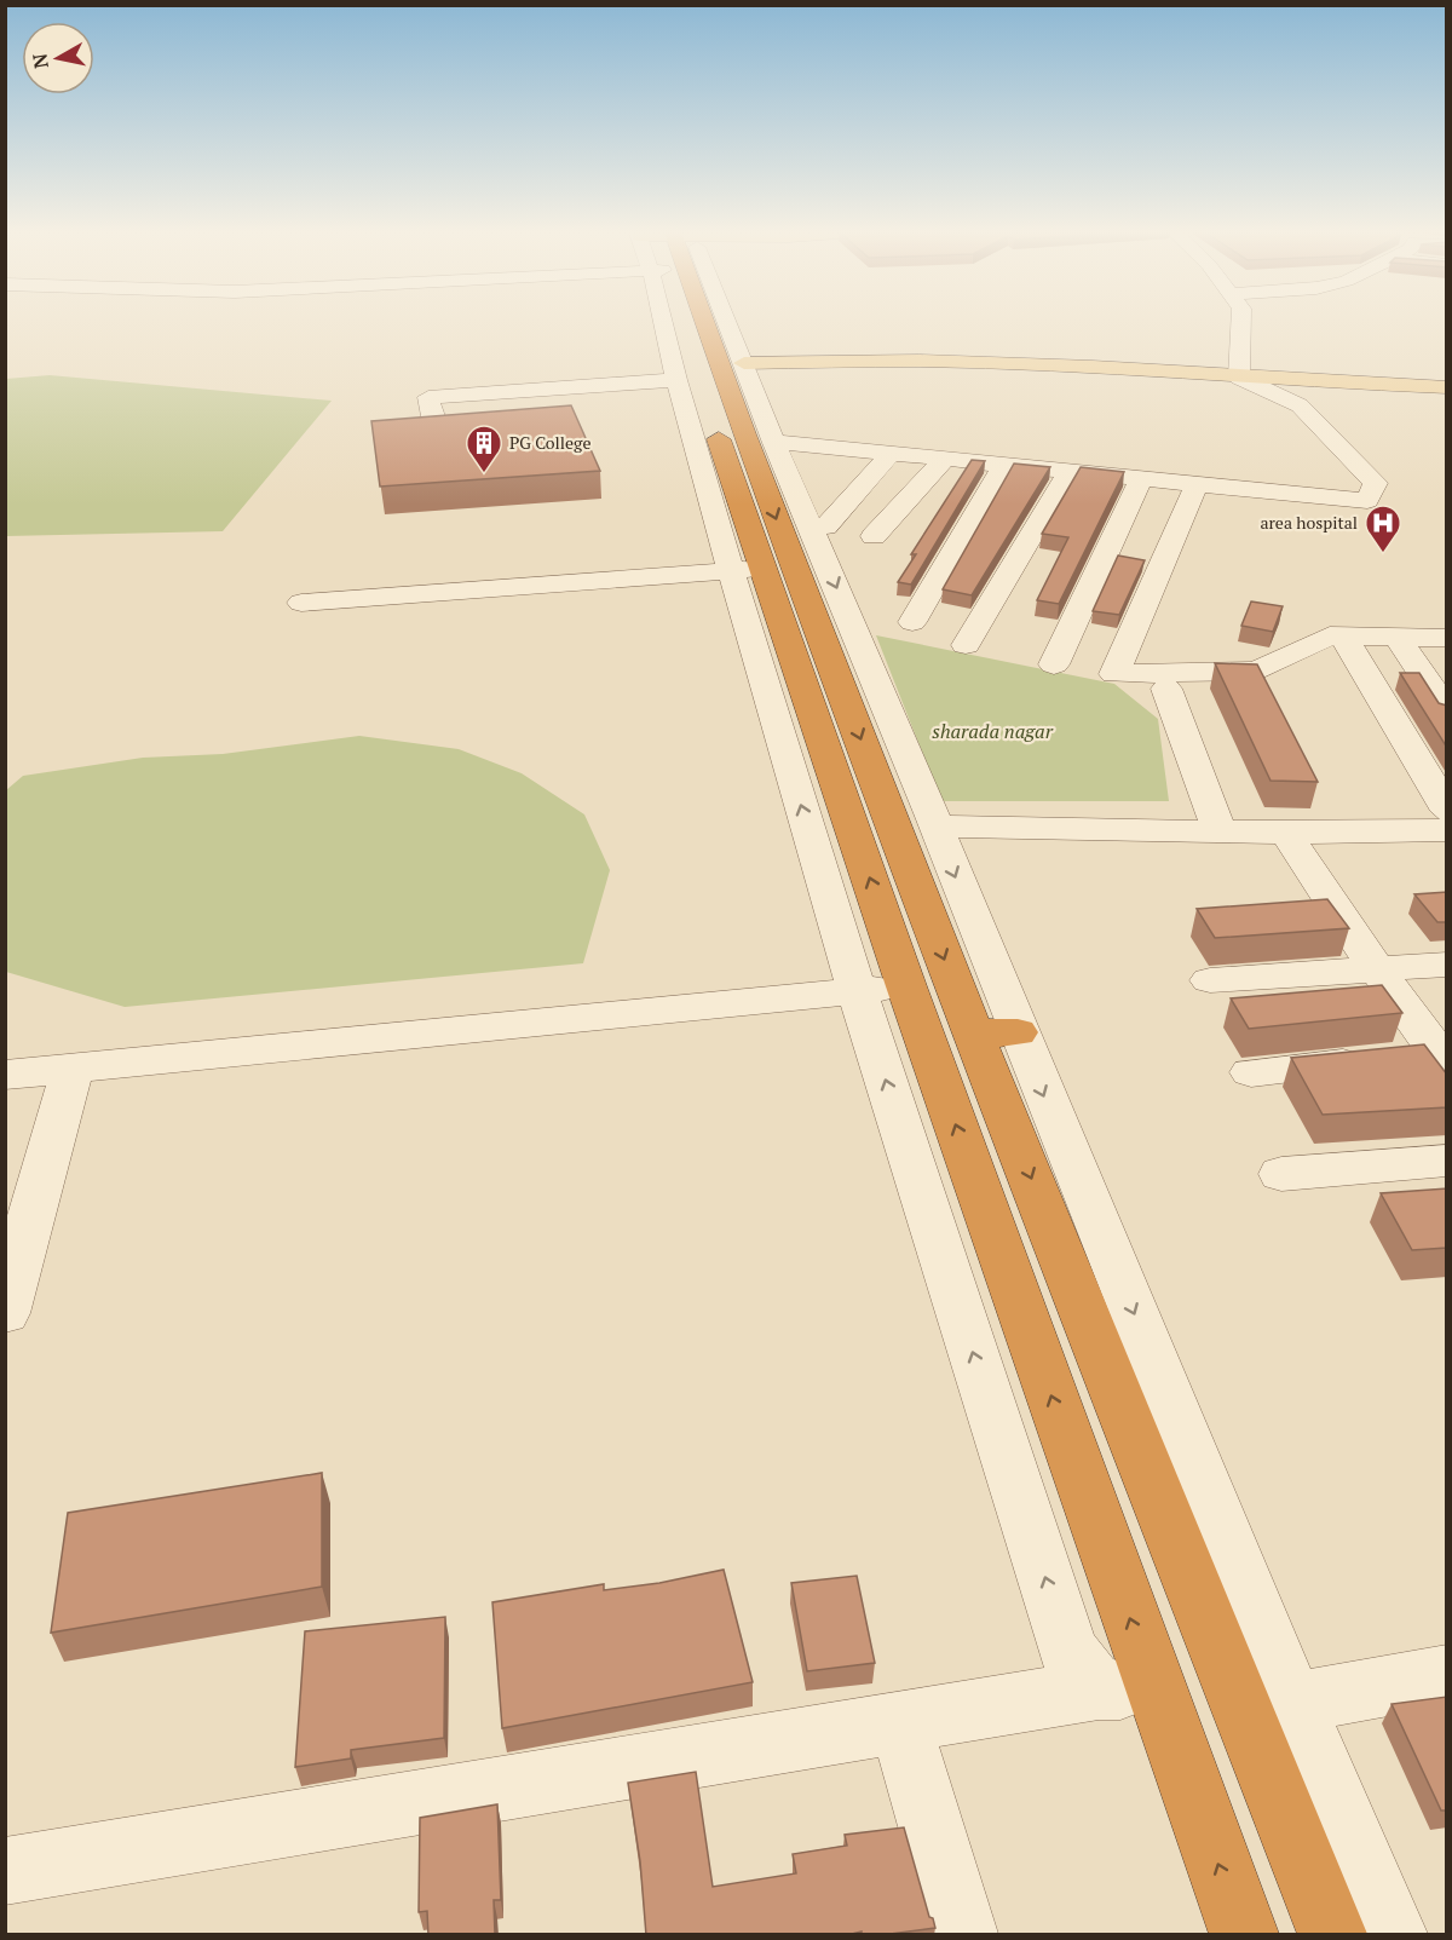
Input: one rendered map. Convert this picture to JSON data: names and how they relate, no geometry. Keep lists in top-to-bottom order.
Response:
{
  "parks": ["sharada nagar"],
  "places": {
    "building": ["PG College"],
    "hospital": ["area hospital"]
  },
  "north": "left"
}
